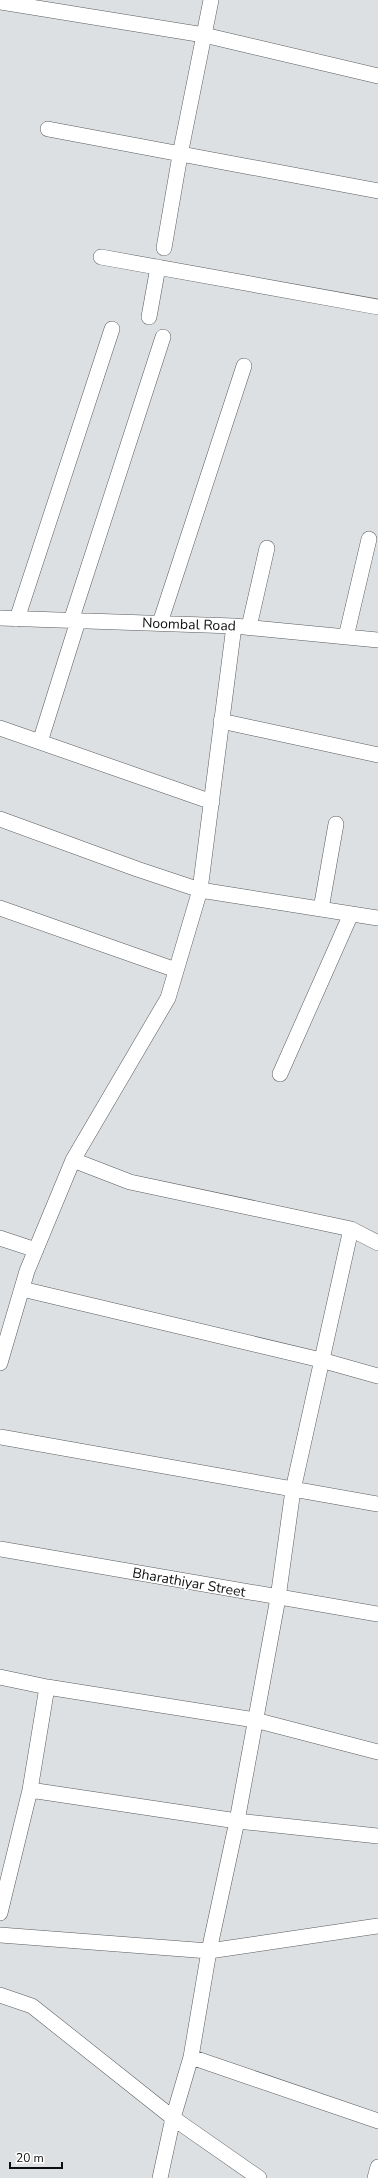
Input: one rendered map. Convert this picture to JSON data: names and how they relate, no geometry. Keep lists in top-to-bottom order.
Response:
{
  "streets": {
    "street": ["Noombal Road", "Bharathiyar Street"]
  },
  "scale_bar": "20 m"
}
